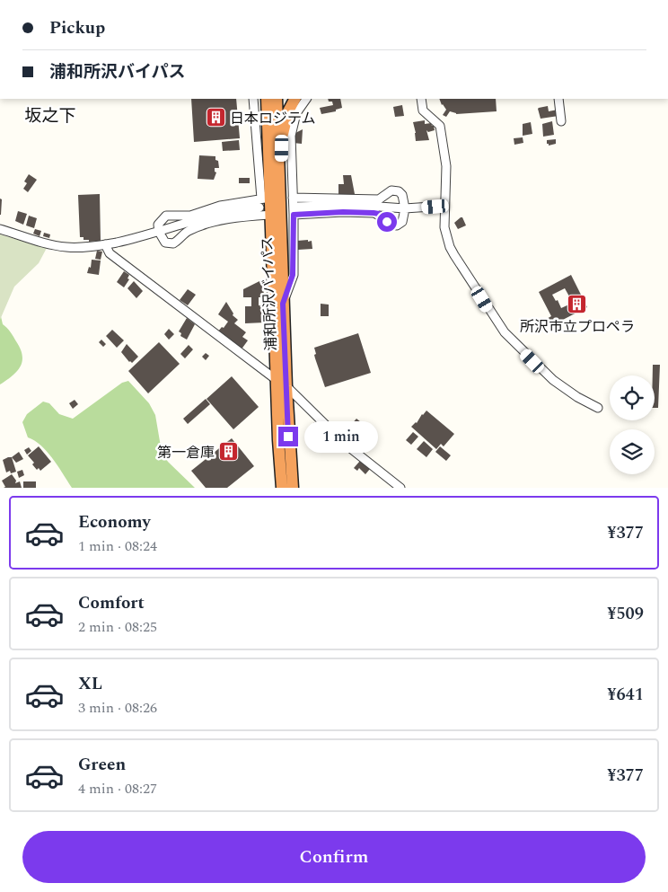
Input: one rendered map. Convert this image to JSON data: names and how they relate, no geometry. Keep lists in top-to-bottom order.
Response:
{
  "streets": {
    "highway": ["浦和所沢バイパス"]
  },
  "districts": ["坂之下"],
  "places": {
    "building": ["日本ロジテム", "所沢市立プロペラ", "第一倉庫"]
  },
  "page": {
    "banner": ["Pickup", "浦和所沢バイパス"],
    "bubble": "1 min",
    "list": [
      {
        "name": "Economy",
        "note": "1 min · 08:24",
        "value": "¥377"
      },
      {
        "name": "Comfort",
        "note": "2 min · 08:25",
        "value": "¥509"
      },
      {
        "name": "XL",
        "note": "3 min · 08:26",
        "value": "¥641"
      },
      {
        "name": "Green",
        "note": "4 min · 08:27",
        "value": "¥377"
      }
    ],
    "buttons": "Confirm"
  }
}
